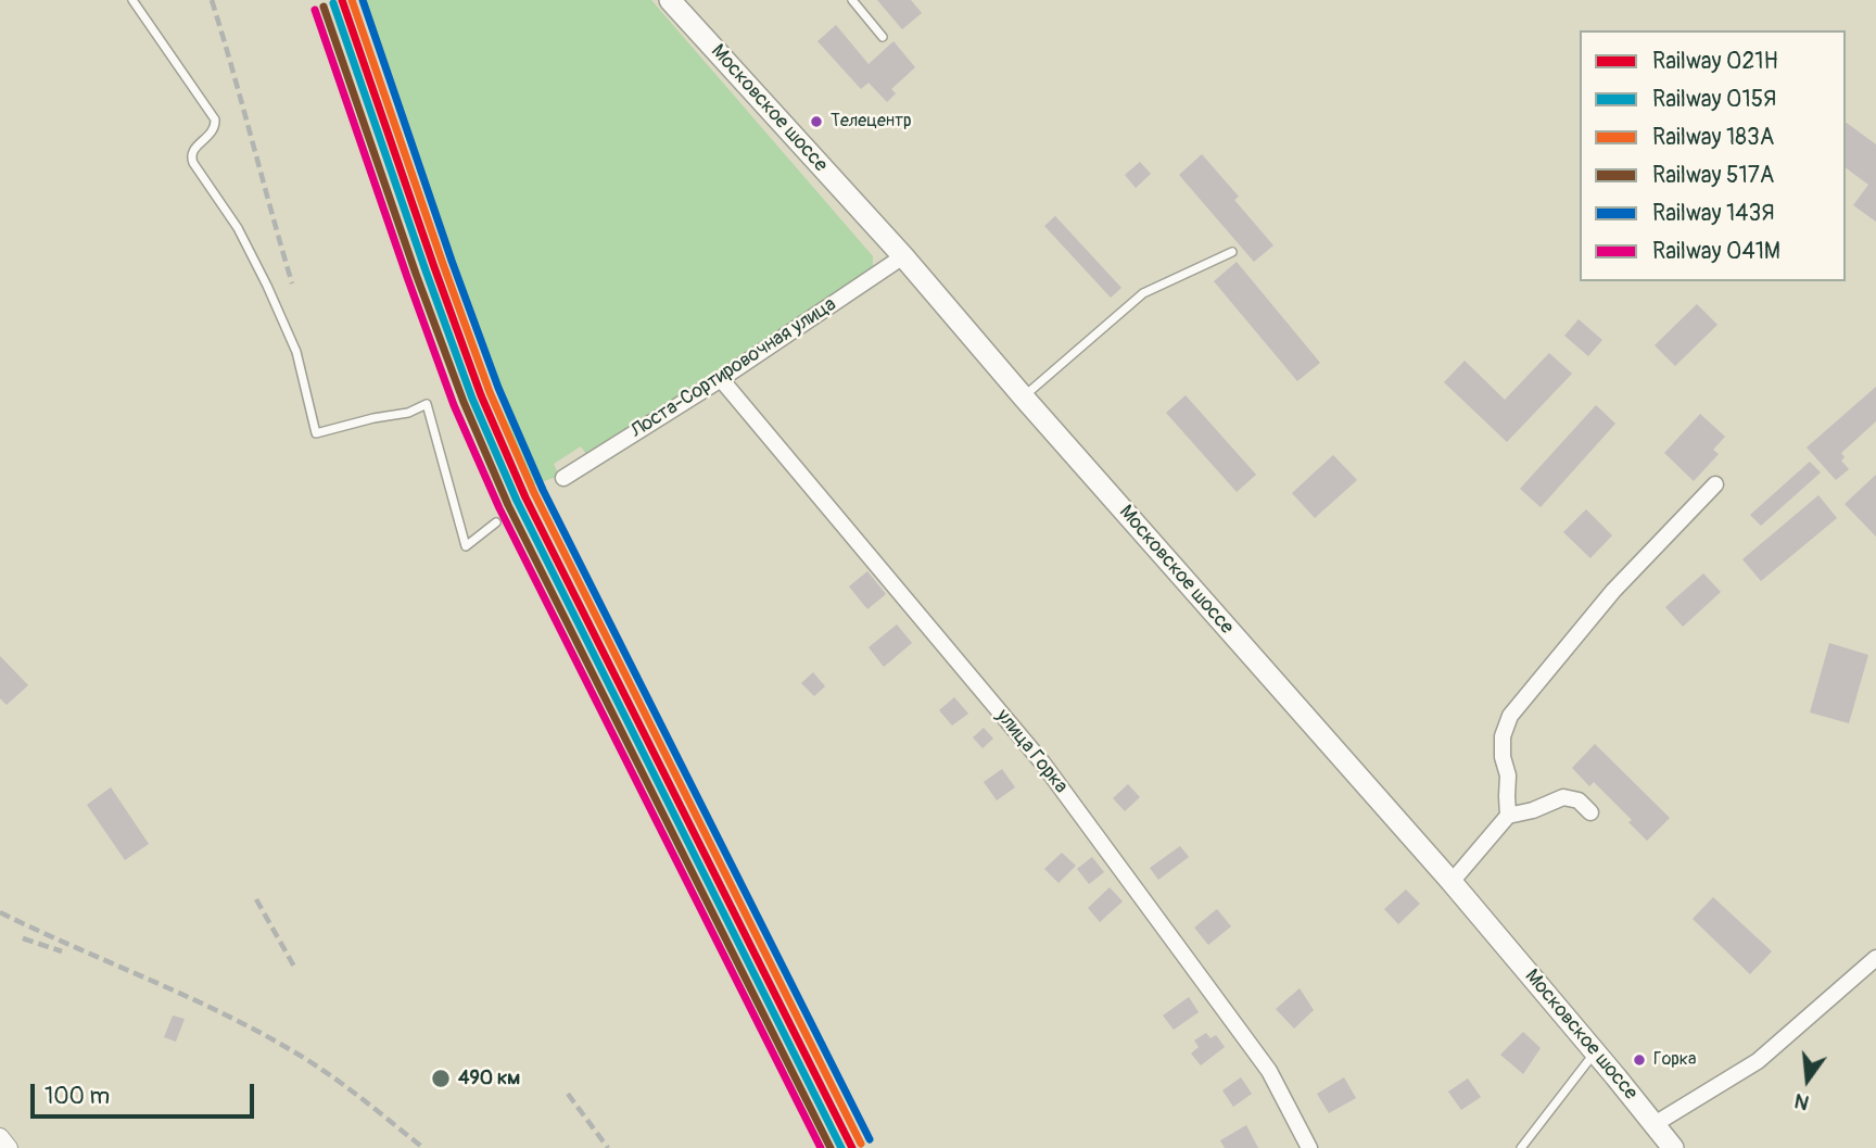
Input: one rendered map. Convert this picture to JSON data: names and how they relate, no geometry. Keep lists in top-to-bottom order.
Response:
{
  "streets": {
    "main road": ["Московское шоссе"],
    "street": ["Лоста-Сортировочная улица", "улица Горка"]
  },
  "crossings": [
    ["Московское шоссе", "Лоста-Сортировочная улица"],
    ["Лоста-Сортировочная улица", "улица Горка"]
  ],
  "places": ["Телецентр", "Горка", "490 км"],
  "lines": [
    "rail line 021Н",
    "rail line 183А",
    "rail line 143Я",
    "rail line 015Я",
    "rail line 517А",
    "rail line 041М"
  ],
  "legend": [
    "Railway 021Н",
    "Railway 015Я",
    "Railway 183А",
    "Railway 517А",
    "Railway 143Я",
    "Railway 041М"
  ],
  "scale_bar": "100 m",
  "north": "bottom"
}
